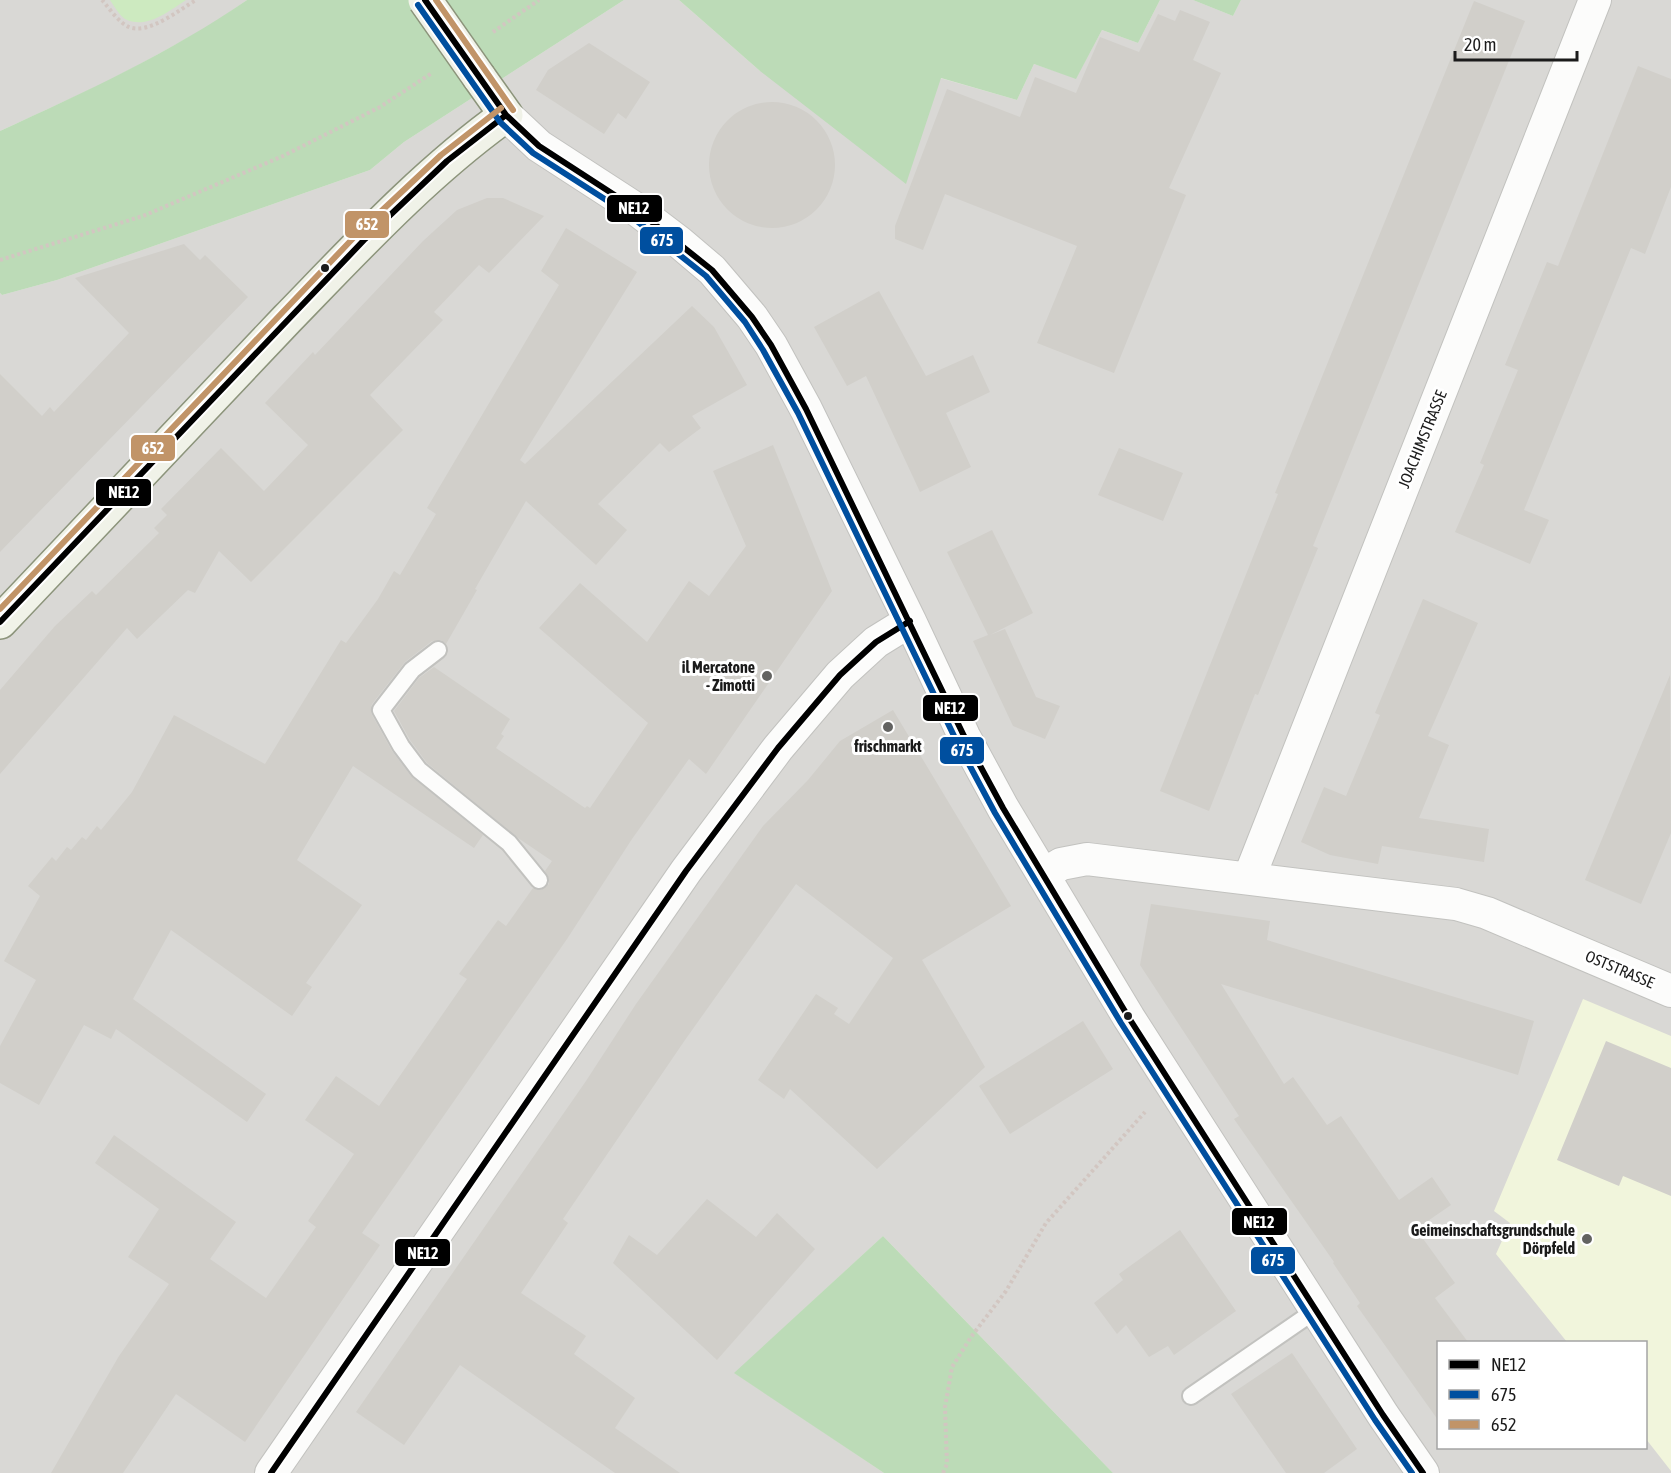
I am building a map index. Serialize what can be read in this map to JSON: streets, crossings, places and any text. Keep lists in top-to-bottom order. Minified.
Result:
{"streets":{"street":["JOACHIMSTRASSE","OSTSTRASSE"]},"crossings":[["JOACHIMSTRASSE","OSTSTRASSE"]],"places":["il Mercatone - Zimotti","frischmarkt","Geimeinschaftsgrundschule Dörpfeld"],"lines":["transit line NE12","transit line 652","transit line 675"],"legend":["NE12","675","652"],"scale_bar":"20 m"}
